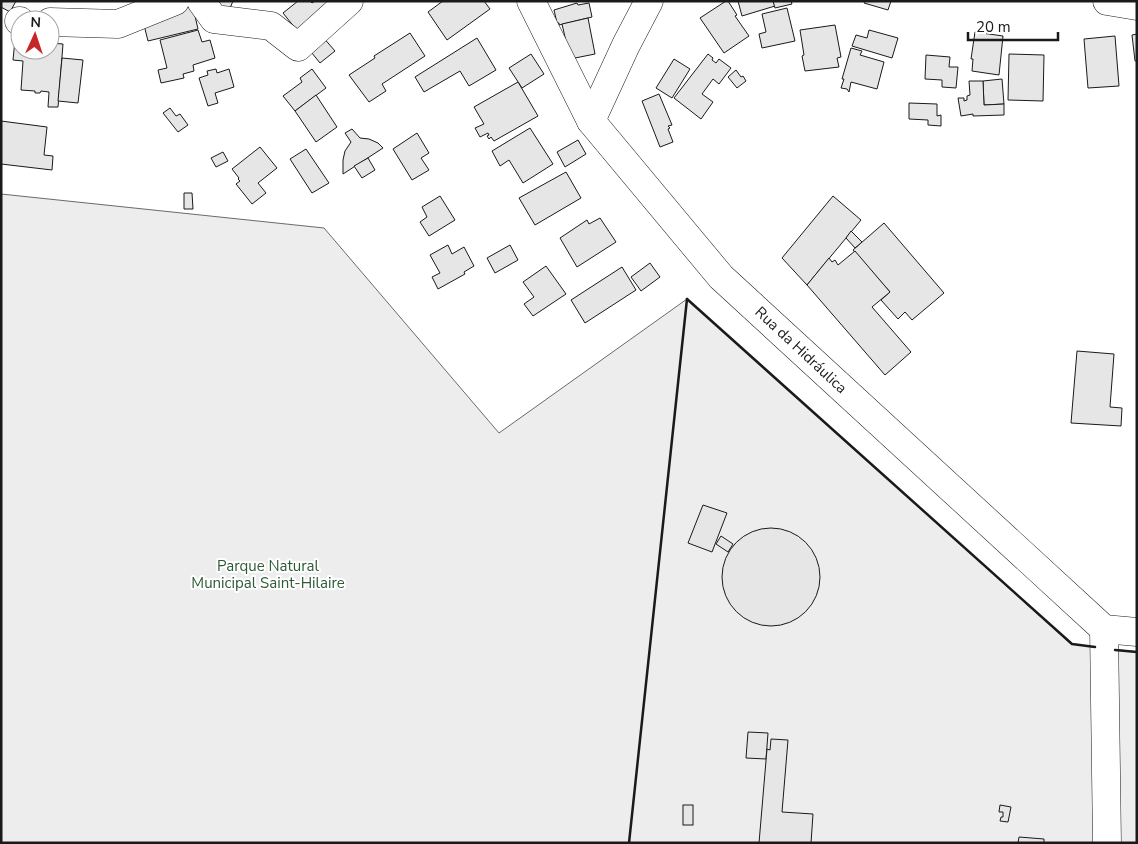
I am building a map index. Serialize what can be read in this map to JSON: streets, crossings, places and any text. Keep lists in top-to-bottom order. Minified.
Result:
{"streets":{"street":["Rua da Hidráulica"]},"parks":["Parque Natural Municipal Saint-Hilaire"],"scale_bar":"20 m","north":"top"}
